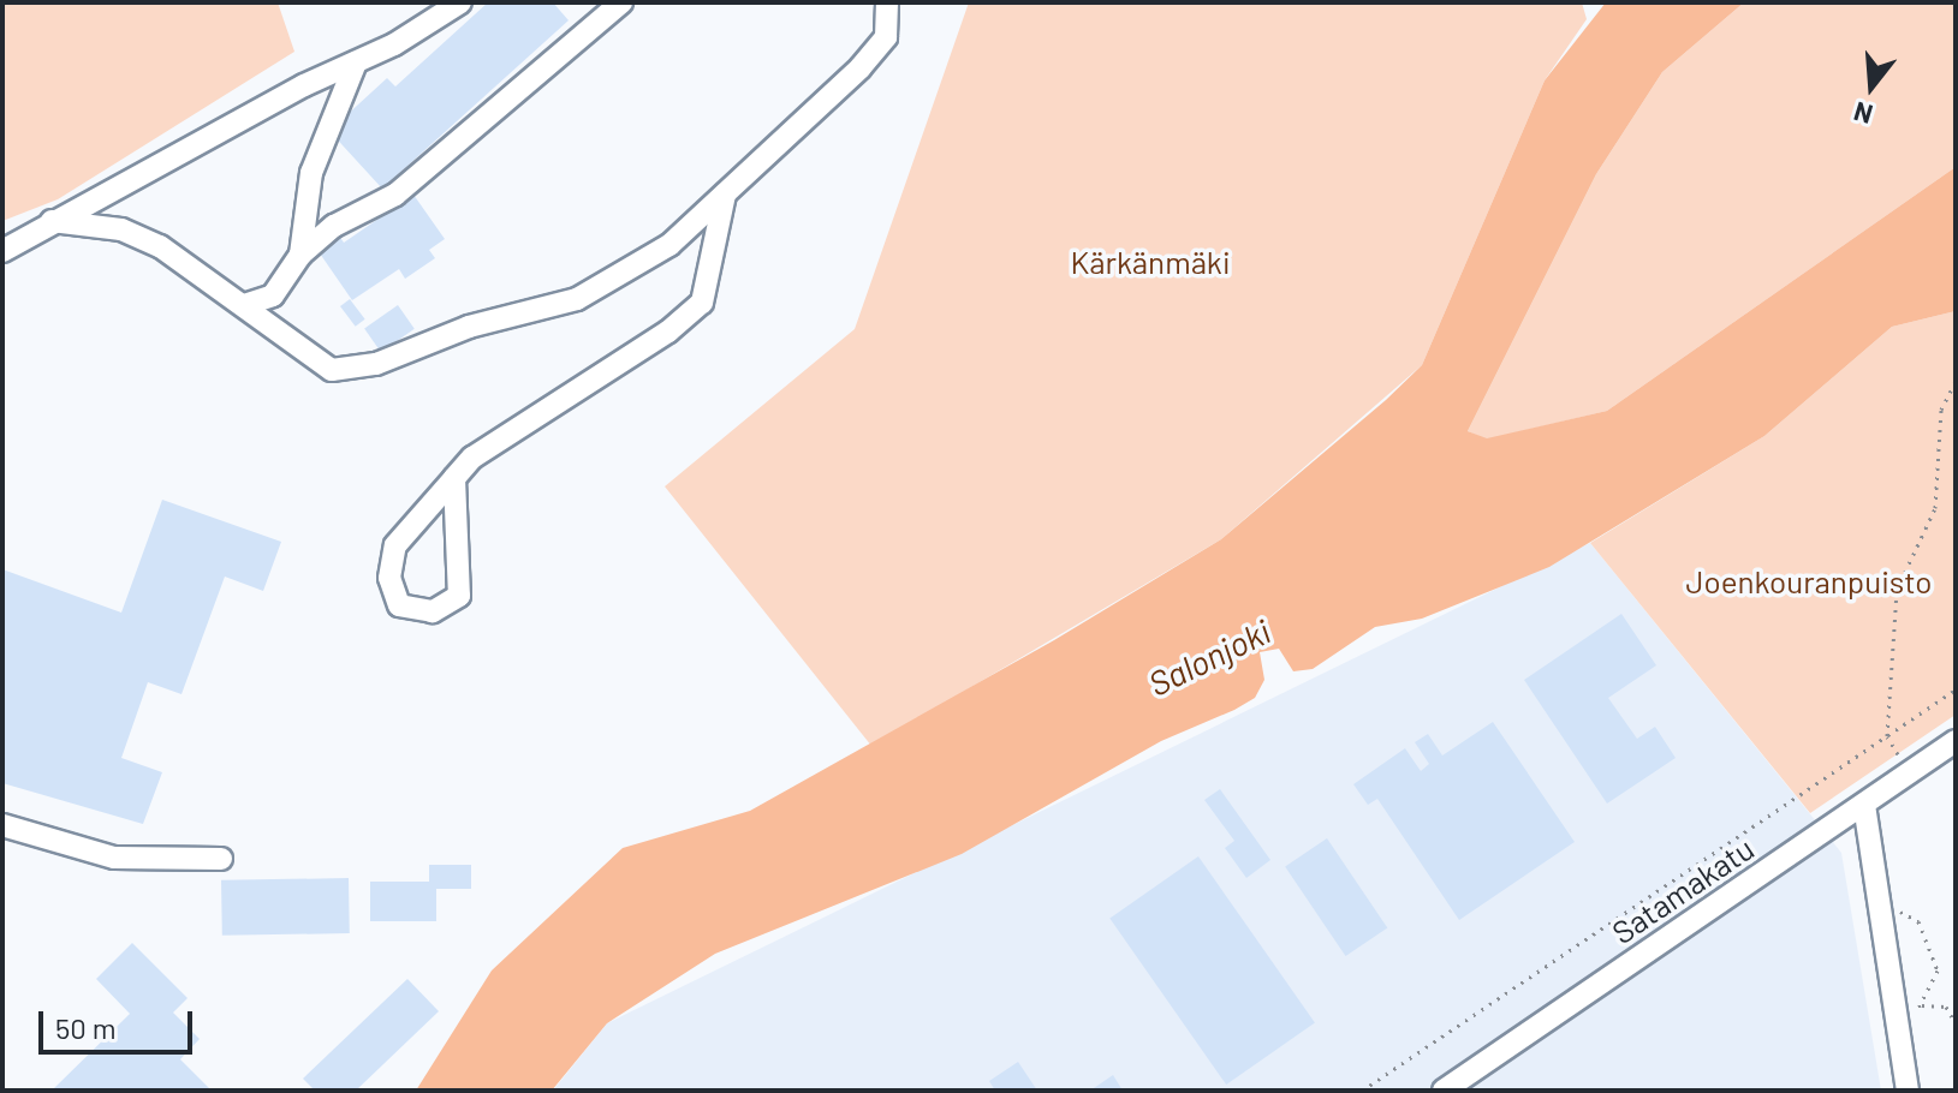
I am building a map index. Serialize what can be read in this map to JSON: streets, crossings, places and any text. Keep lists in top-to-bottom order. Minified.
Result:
{"streets":{"street":["Satamakatu"]},"water":["Salonjoki"],"parks":["Kärkänmäki","Joenkouranpuisto"],"scale_bar":"50 m","north":"bottom"}
